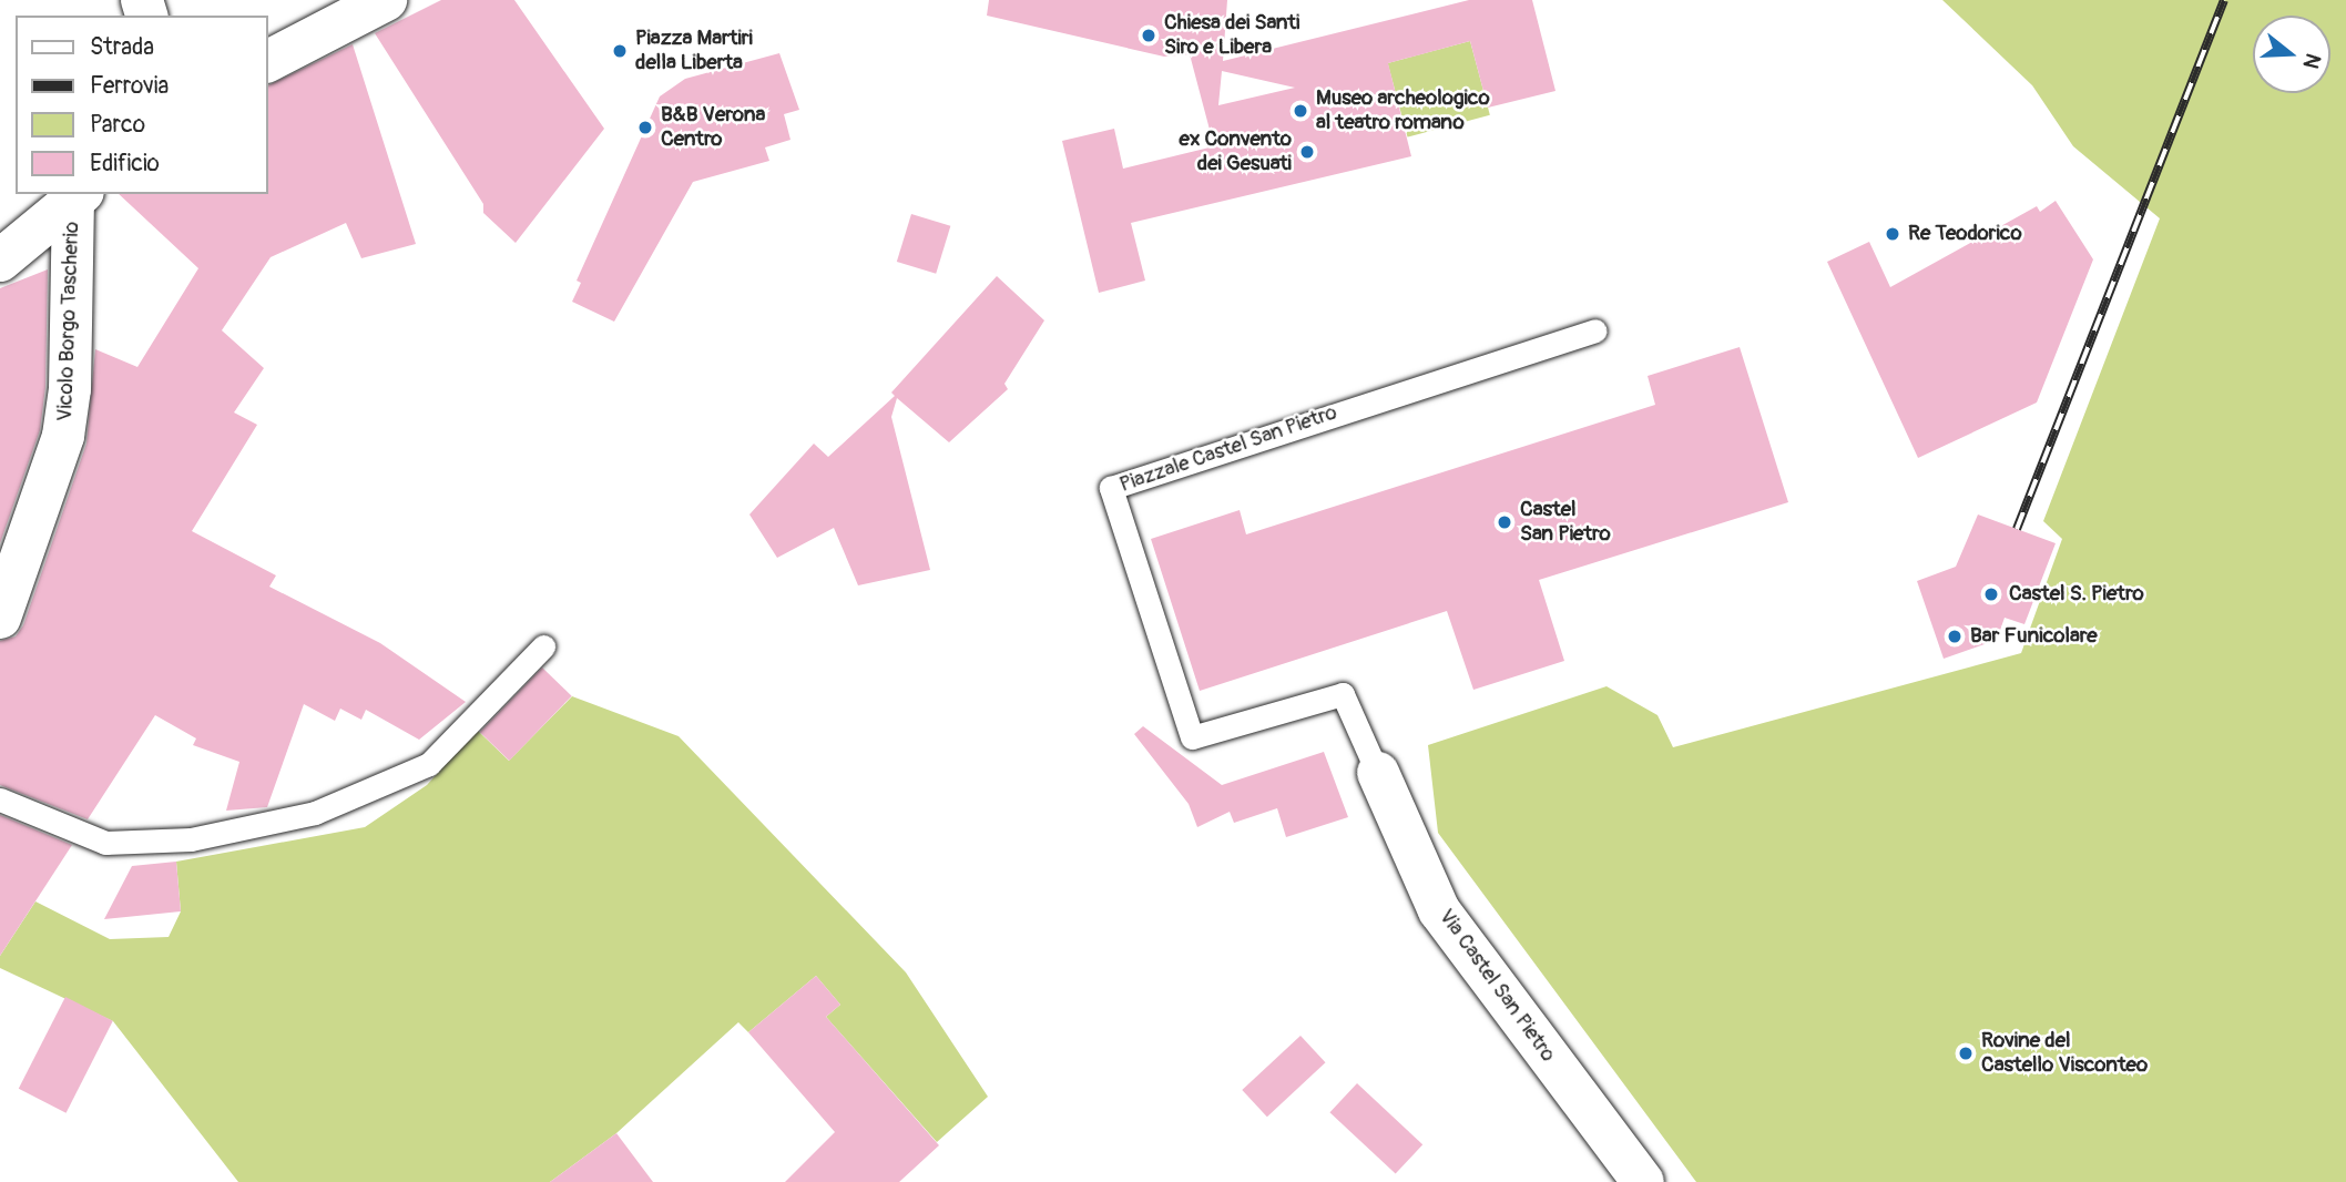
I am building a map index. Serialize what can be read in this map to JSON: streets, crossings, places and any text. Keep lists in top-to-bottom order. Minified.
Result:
{"streets":{"street":["Vicolo Borgo Tascherio","Via Castel San Pietro"],"lane":["Piazzale Castel San Pietro"]},"crossings":[["Piazzale Castel San Pietro","Via Castel San Pietro"]],"places":["Chiesa dei Santi Siro e Libera","Piazza Martiri della Liberta","Museo archeologico al teatro romano","B&B Verona Centro","ex Convento dei Gesuati","Re Teodorico","Castel San Pietro","Castel S. Pietro","Bar Funicolare","Rovine del Castello Visconteo"],"legend":["Strada","Ferrovia","Parco","Edificio"],"north":"right"}
